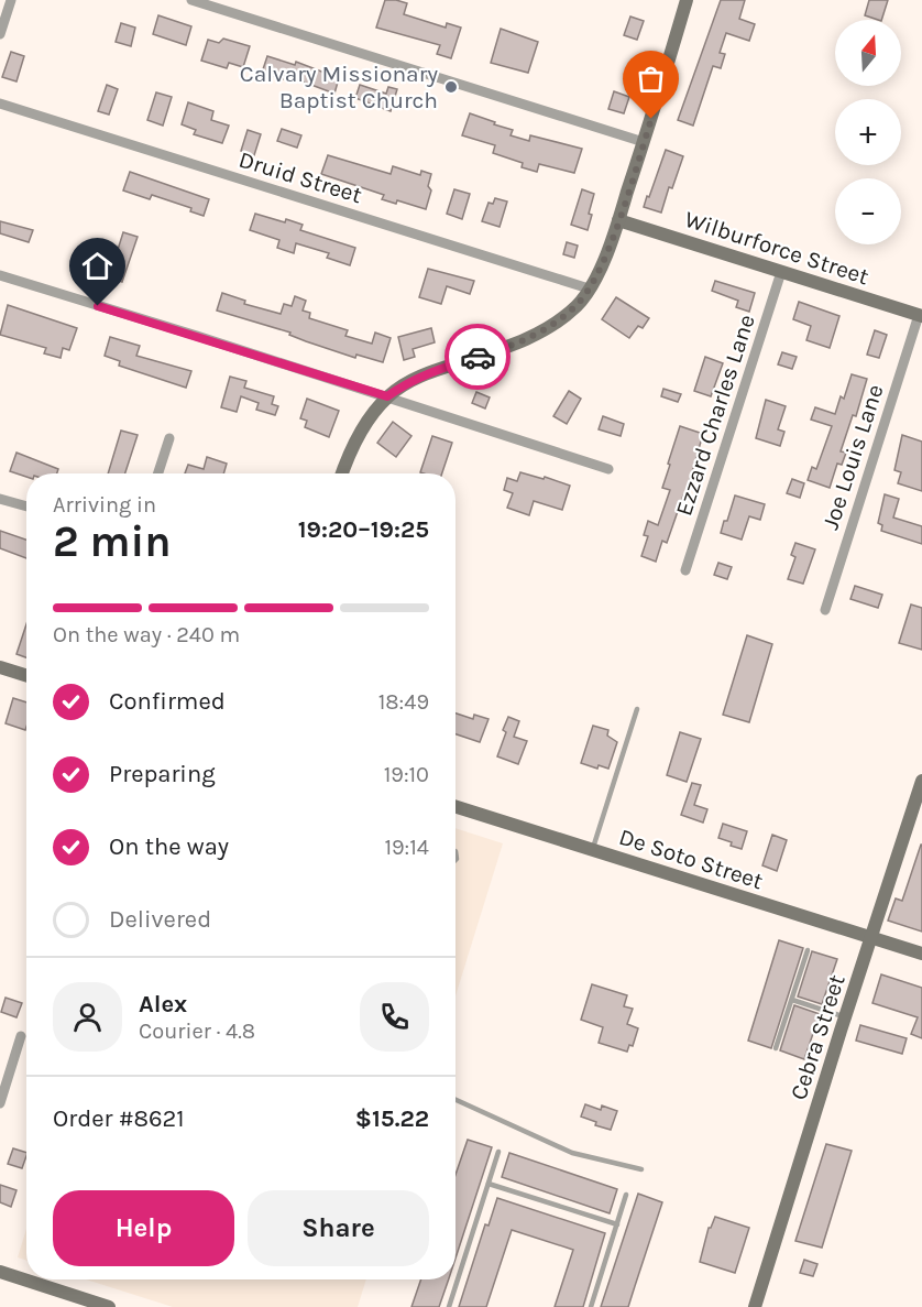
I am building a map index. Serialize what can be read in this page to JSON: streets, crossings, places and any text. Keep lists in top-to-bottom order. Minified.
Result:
{"streets":{"street":["Druid Street","Wilburforce Street","Ezzard Charles Lane","Joe Louis Lane","De Soto Street","Cebra Street"]},"crossings":[["Wilburforce Street","Ezzard Charles Lane"],["Wilburforce Street","Joe Louis Lane"],["De Soto Street","Cebra Street"]],"places":["Calvary Missionary Baptist Church"],"north":"top","page":{"map_buttons":["+","−"],"heading":["2 min","Arriving in","19:20–19:25"],"panel":["Alex","Courier · 4.8","Order #8621","$15.22"],"bar":"On the way · 240 m","list":[["Confirmed","18:49"],["Preparing","19:10"],["On the way","19:14"],"Delivered"],"buttons":["Help","Share"]}}
